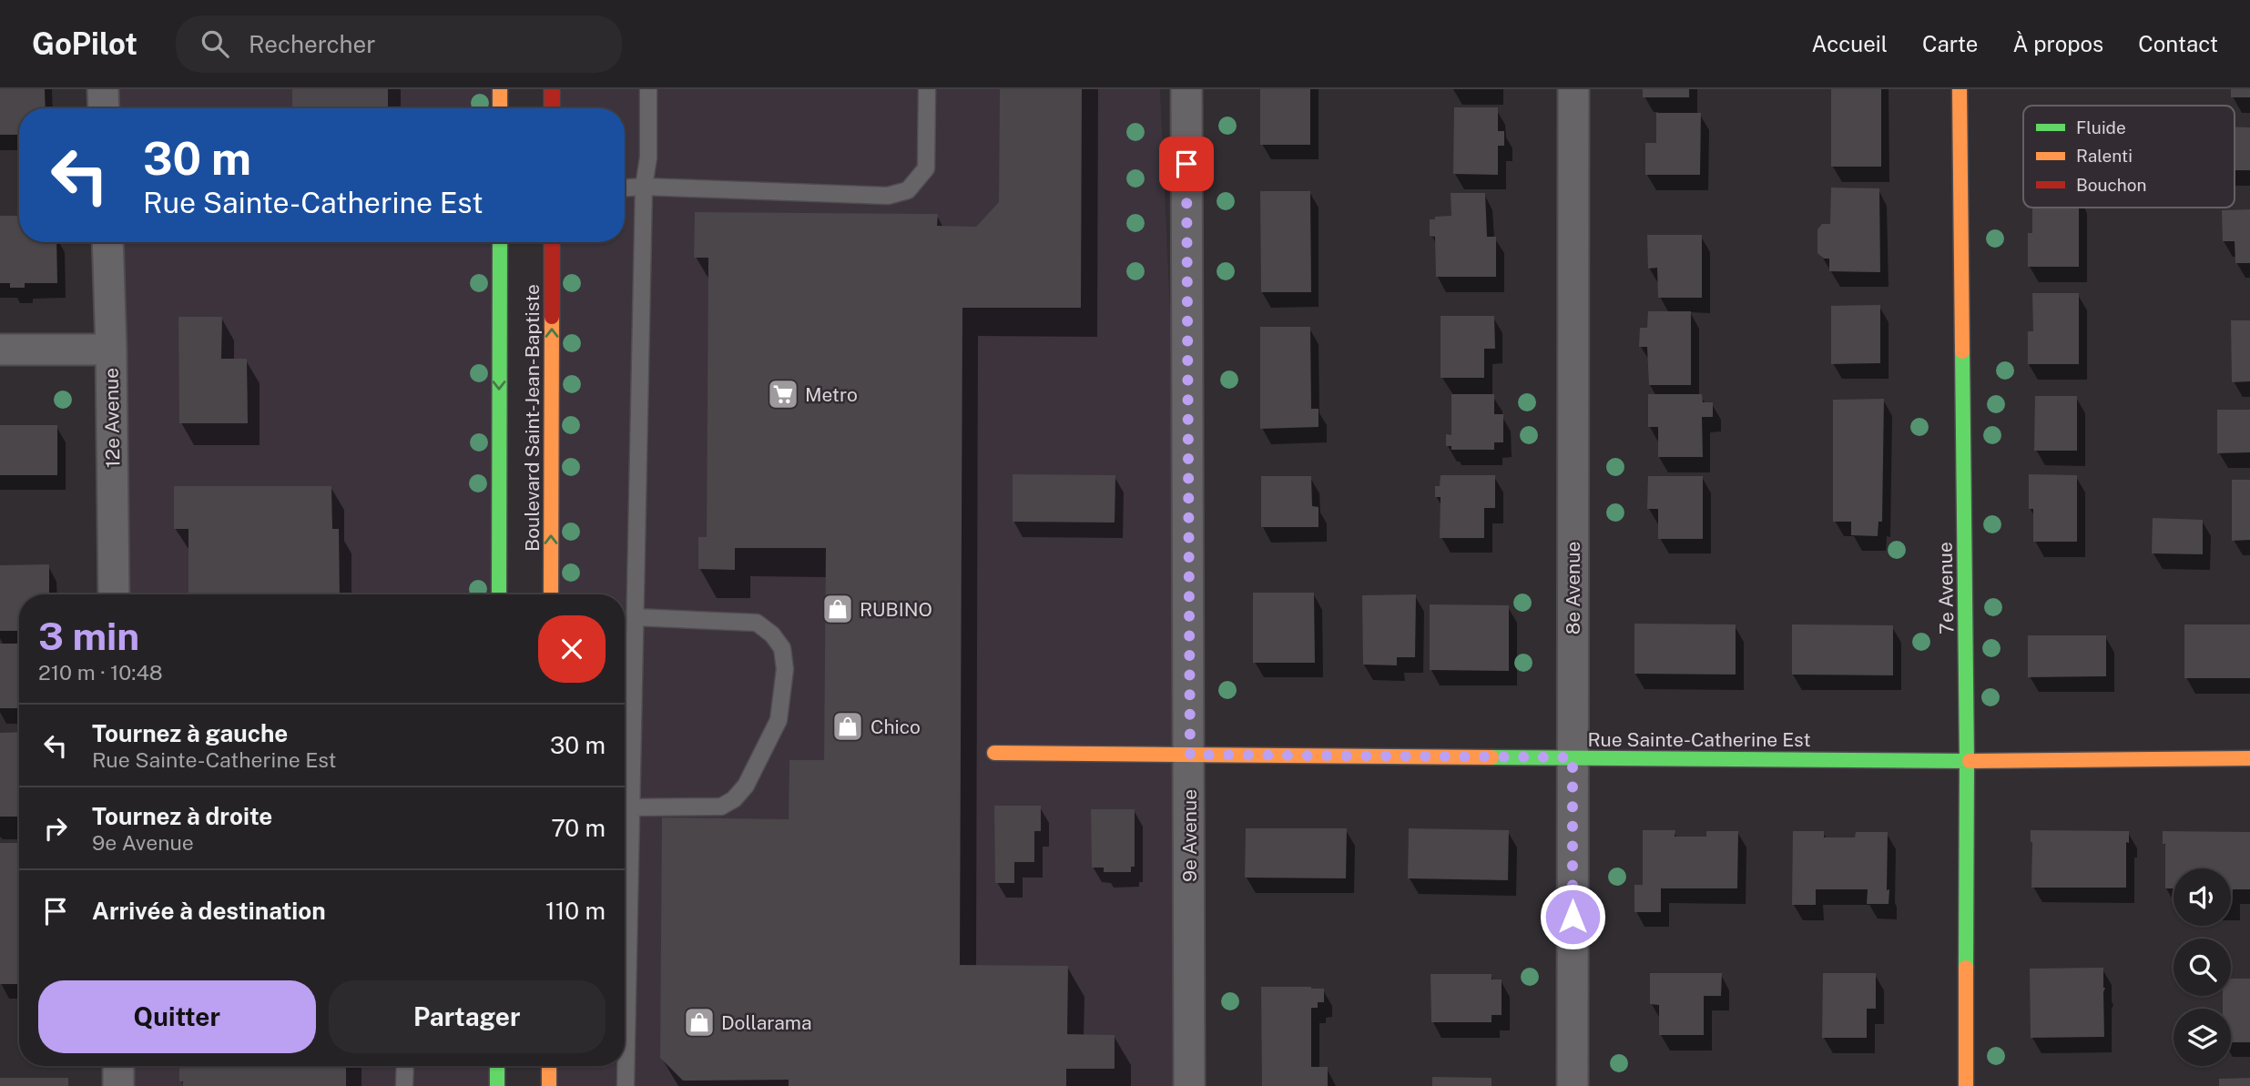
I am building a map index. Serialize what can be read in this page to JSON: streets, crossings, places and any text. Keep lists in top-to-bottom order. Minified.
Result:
{"streets":{"street":["12e Avenue","Boulevard Saint-Jean-Baptiste","8e Avenue","7e Avenue","Rue Sainte-Catherine Est","9e Avenue"]},"crossings":[["8e Avenue","Rue Sainte-Catherine Est"],["7e Avenue","Rue Sainte-Catherine Est"],["Rue Sainte-Catherine Est","9e Avenue"]],"places":{"supermarket":["Metro"],"shop":["RUBINO","Chico","Dollarama"]},"legend":["Fluide","Ralenti","Bouchon"],"page":{"header":"GoPilot","search":"Rechercher","nav":["Accueil","Carte","À propos","Contact"],"turn":["30 m","Rue Sainte-Catherine Est"],"heading":["3 min","210 m · 10:48"],"list":[{"name":"Tournez à gauche","note":"Rue Sainte-Catherine Est","value":"30 m"},{"name":"Tournez à droite","note":"9e Avenue","value":"70 m"},{"name":"Arrivée à destination","value":"110 m"}],"buttons":["Quitter","Partager"]}}
